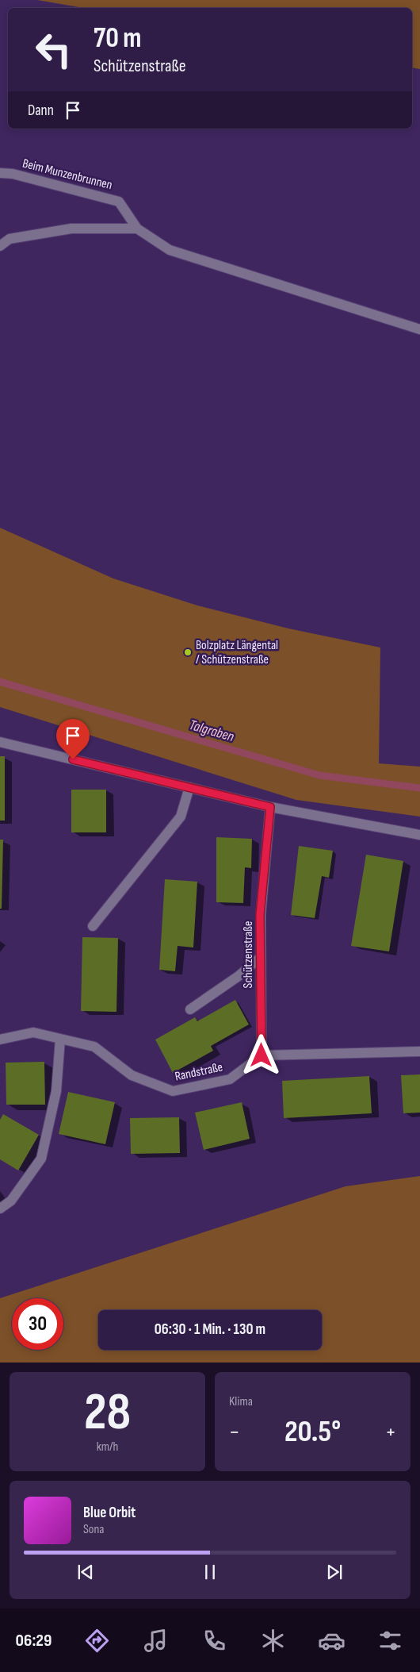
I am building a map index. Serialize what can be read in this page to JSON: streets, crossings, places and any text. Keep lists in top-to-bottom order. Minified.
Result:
{"streets":{"street":["Beim Munzenbrunnen","Schützenstraße","Randstraße"]},"crossings":[["Schützenstraße","Randstraße"]],"water":["Talgraben"],"places":["Bolzplatz Längental / Schützenstraße"],"page":{"turn":["70 m","Schützenstraße"],"then":"Dann","limit":"30","trip":"06:30 · 1 Min. · 130 m","tile":[["28","km/h"],"Klima"],"heat":["−","20.5°","+"],"song":["Blue Orbit","Sona"],"tabs":"06:29"}}
